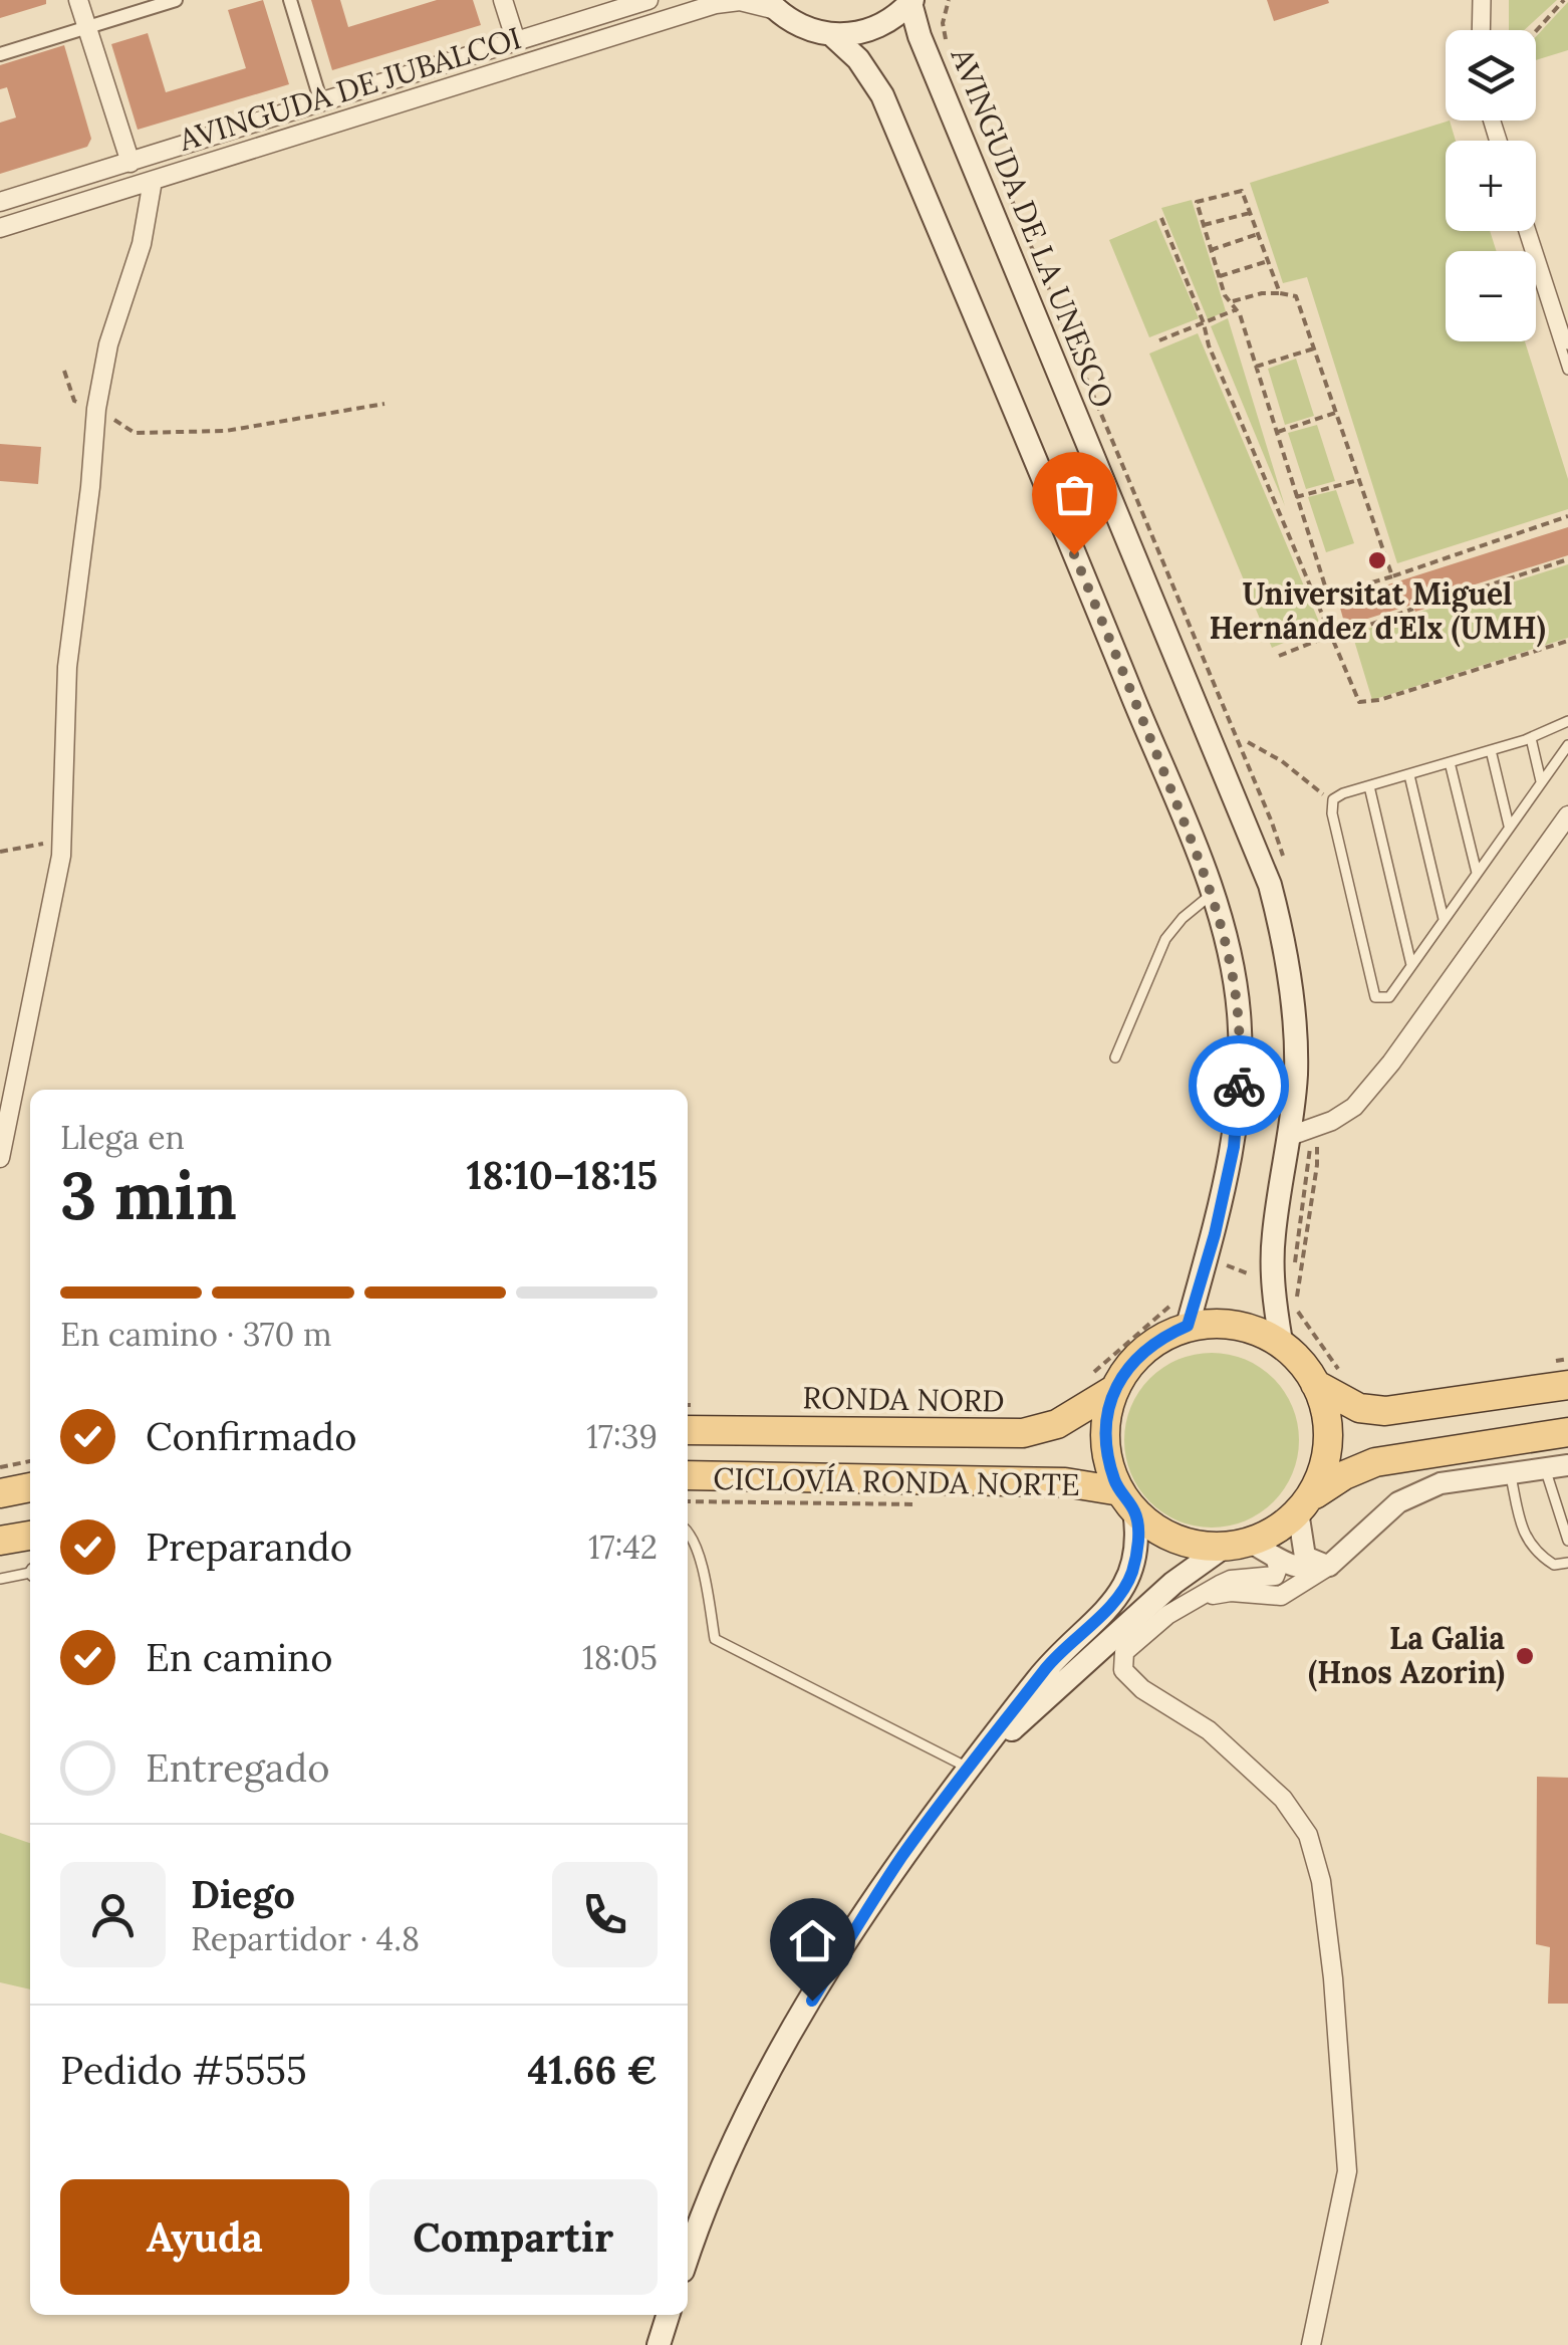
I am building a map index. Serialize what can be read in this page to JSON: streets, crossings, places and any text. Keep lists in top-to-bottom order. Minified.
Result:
{"streets":{"main road":["AVINGUDA DE LA UNESCO","RONDA NORD"],"street":["AVINGUDA DE JUBALCOI"],"path":["CICLOVÍA RONDA NORTE"]},"crossings":[["AVINGUDA DE LA UNESCO","RONDA NORD"]],"places":["Universitat Miguel Hernández d'Elx (UMH)","La Galia (Hnos Azorin)"],"page":{"map_buttons":["+","−"],"heading":["3 min","Llega en","18:10–18:15"],"panel":["Diego","Repartidor · 4.8","Pedido #5555","41.66 €"],"bar":"En camino · 370 m","list":[["Confirmado","17:39"],["Preparando","17:42"],["En camino","18:05"],"Entregado"],"buttons":["Ayuda","Compartir"]}}
